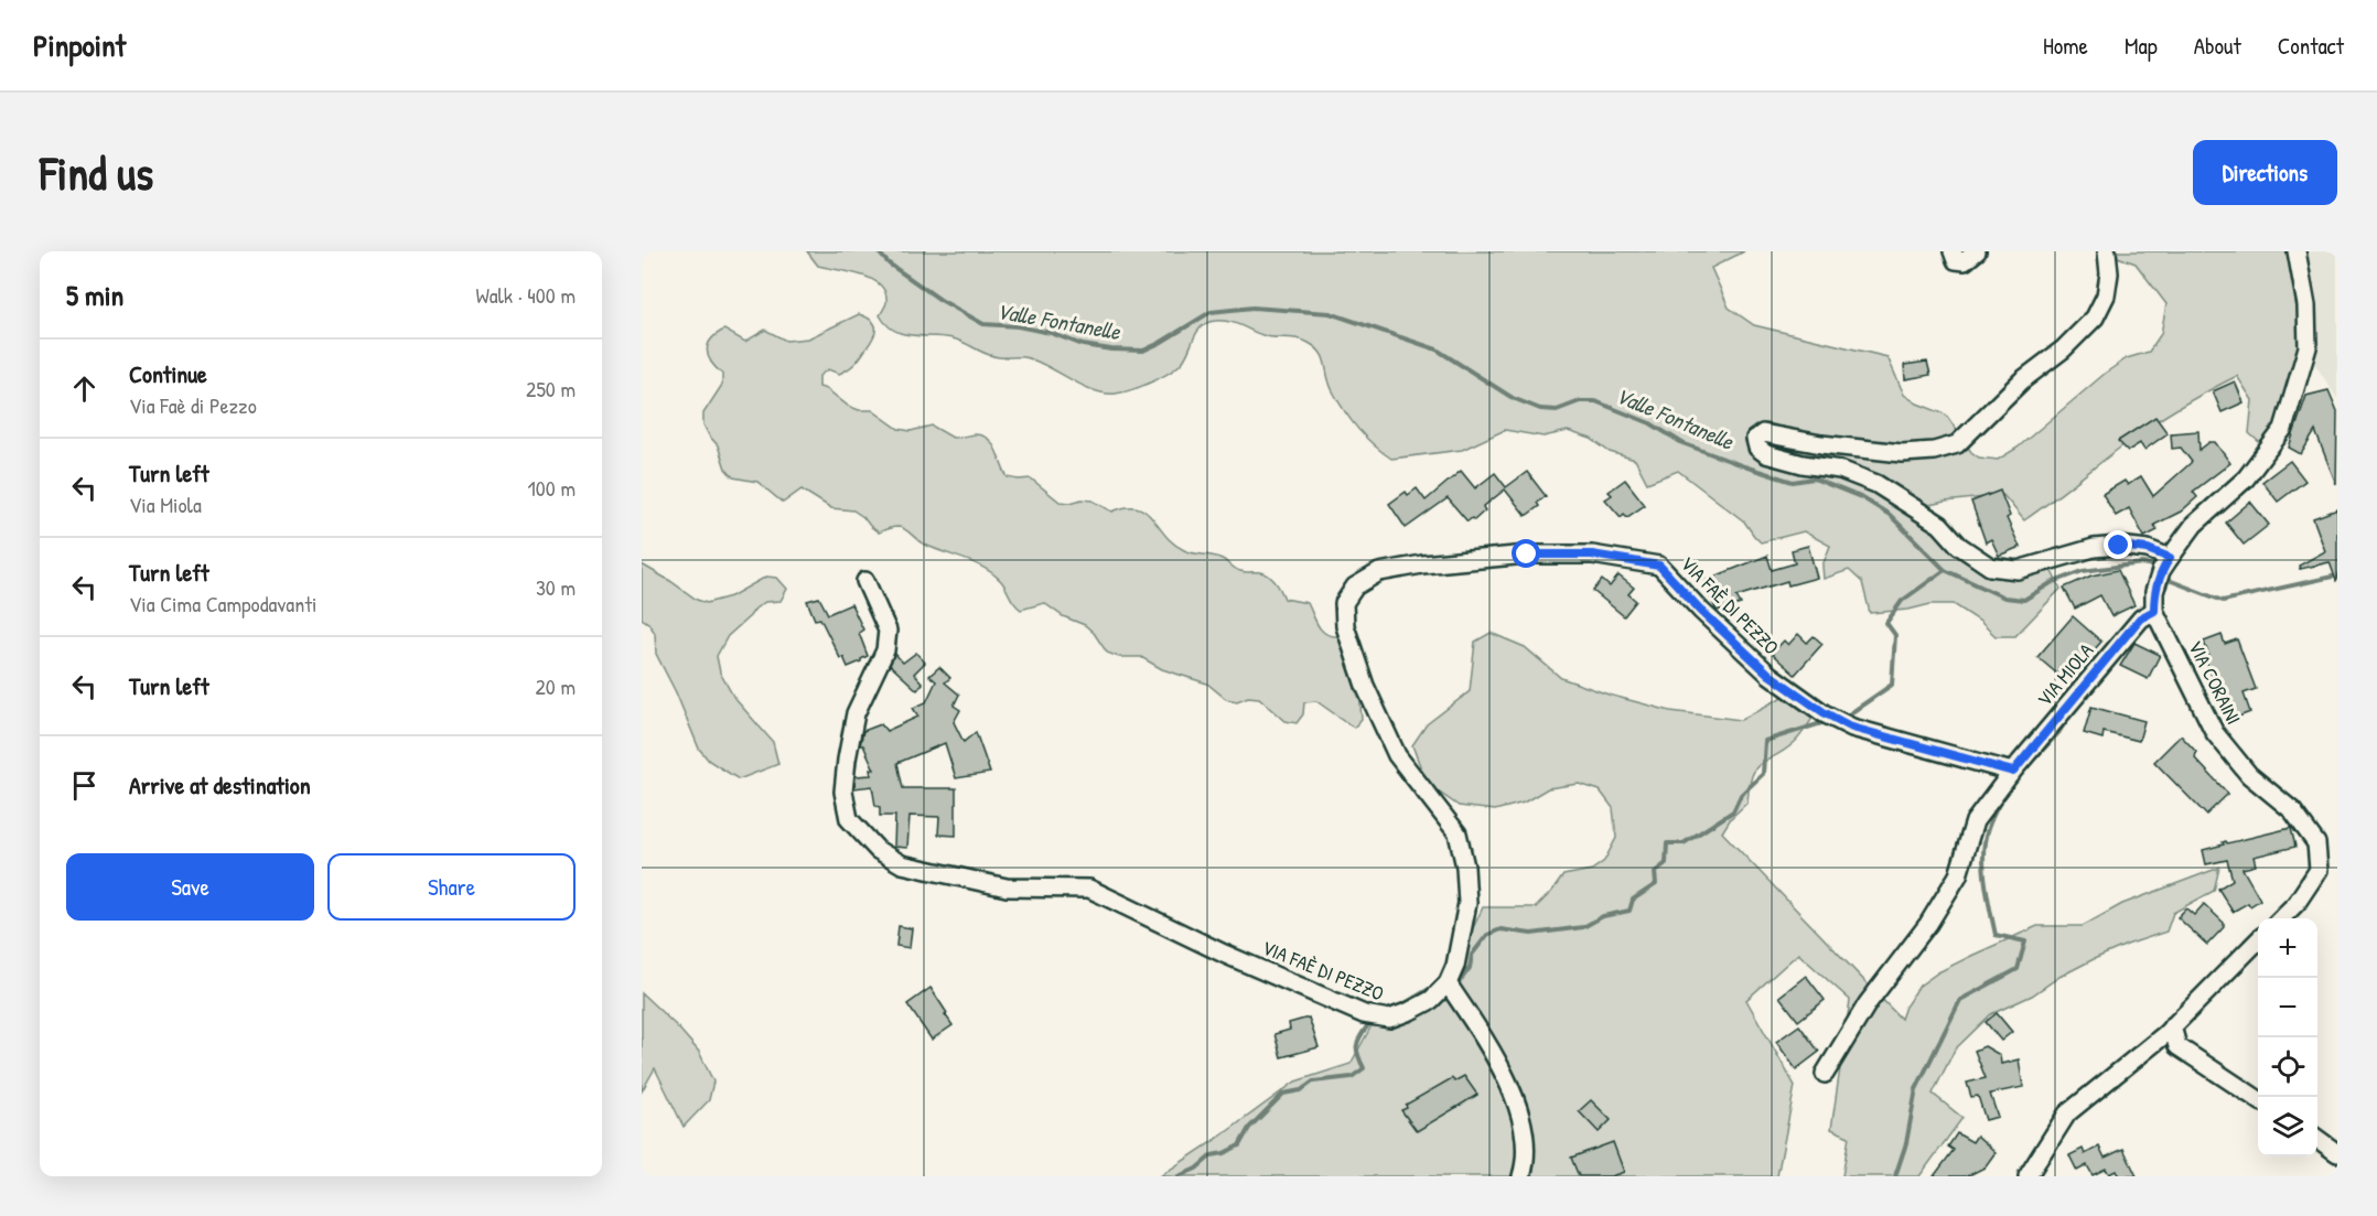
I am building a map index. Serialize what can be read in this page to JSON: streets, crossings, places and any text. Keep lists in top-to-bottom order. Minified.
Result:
{"streets":{"street":["VIA FAÈ DI PEZZO","VIA MIOLA","VIA CORAINI"]},"crossings":[["VIA FAÈ DI PEZZO","VIA MIOLA"],["VIA MIOLA","VIA CORAINI"]],"water":["Valle Fontanelle"],"page":{"header":"Pinpoint","nav":["Home","Map","About","Contact"],"buttons":["Directions",["Save","Share"]],"title":"Find us","heading":["5 min","Walk · 400 m"],"list":[["Continue","Via Faè di Pezzo","250 m"],["Turn left","Via Miola","100 m"],["Turn left","Via Cima Campodavanti","30 m"],["Turn left","20 m"],"Arrive at destination"],"map_buttons":["+","−"]}}
